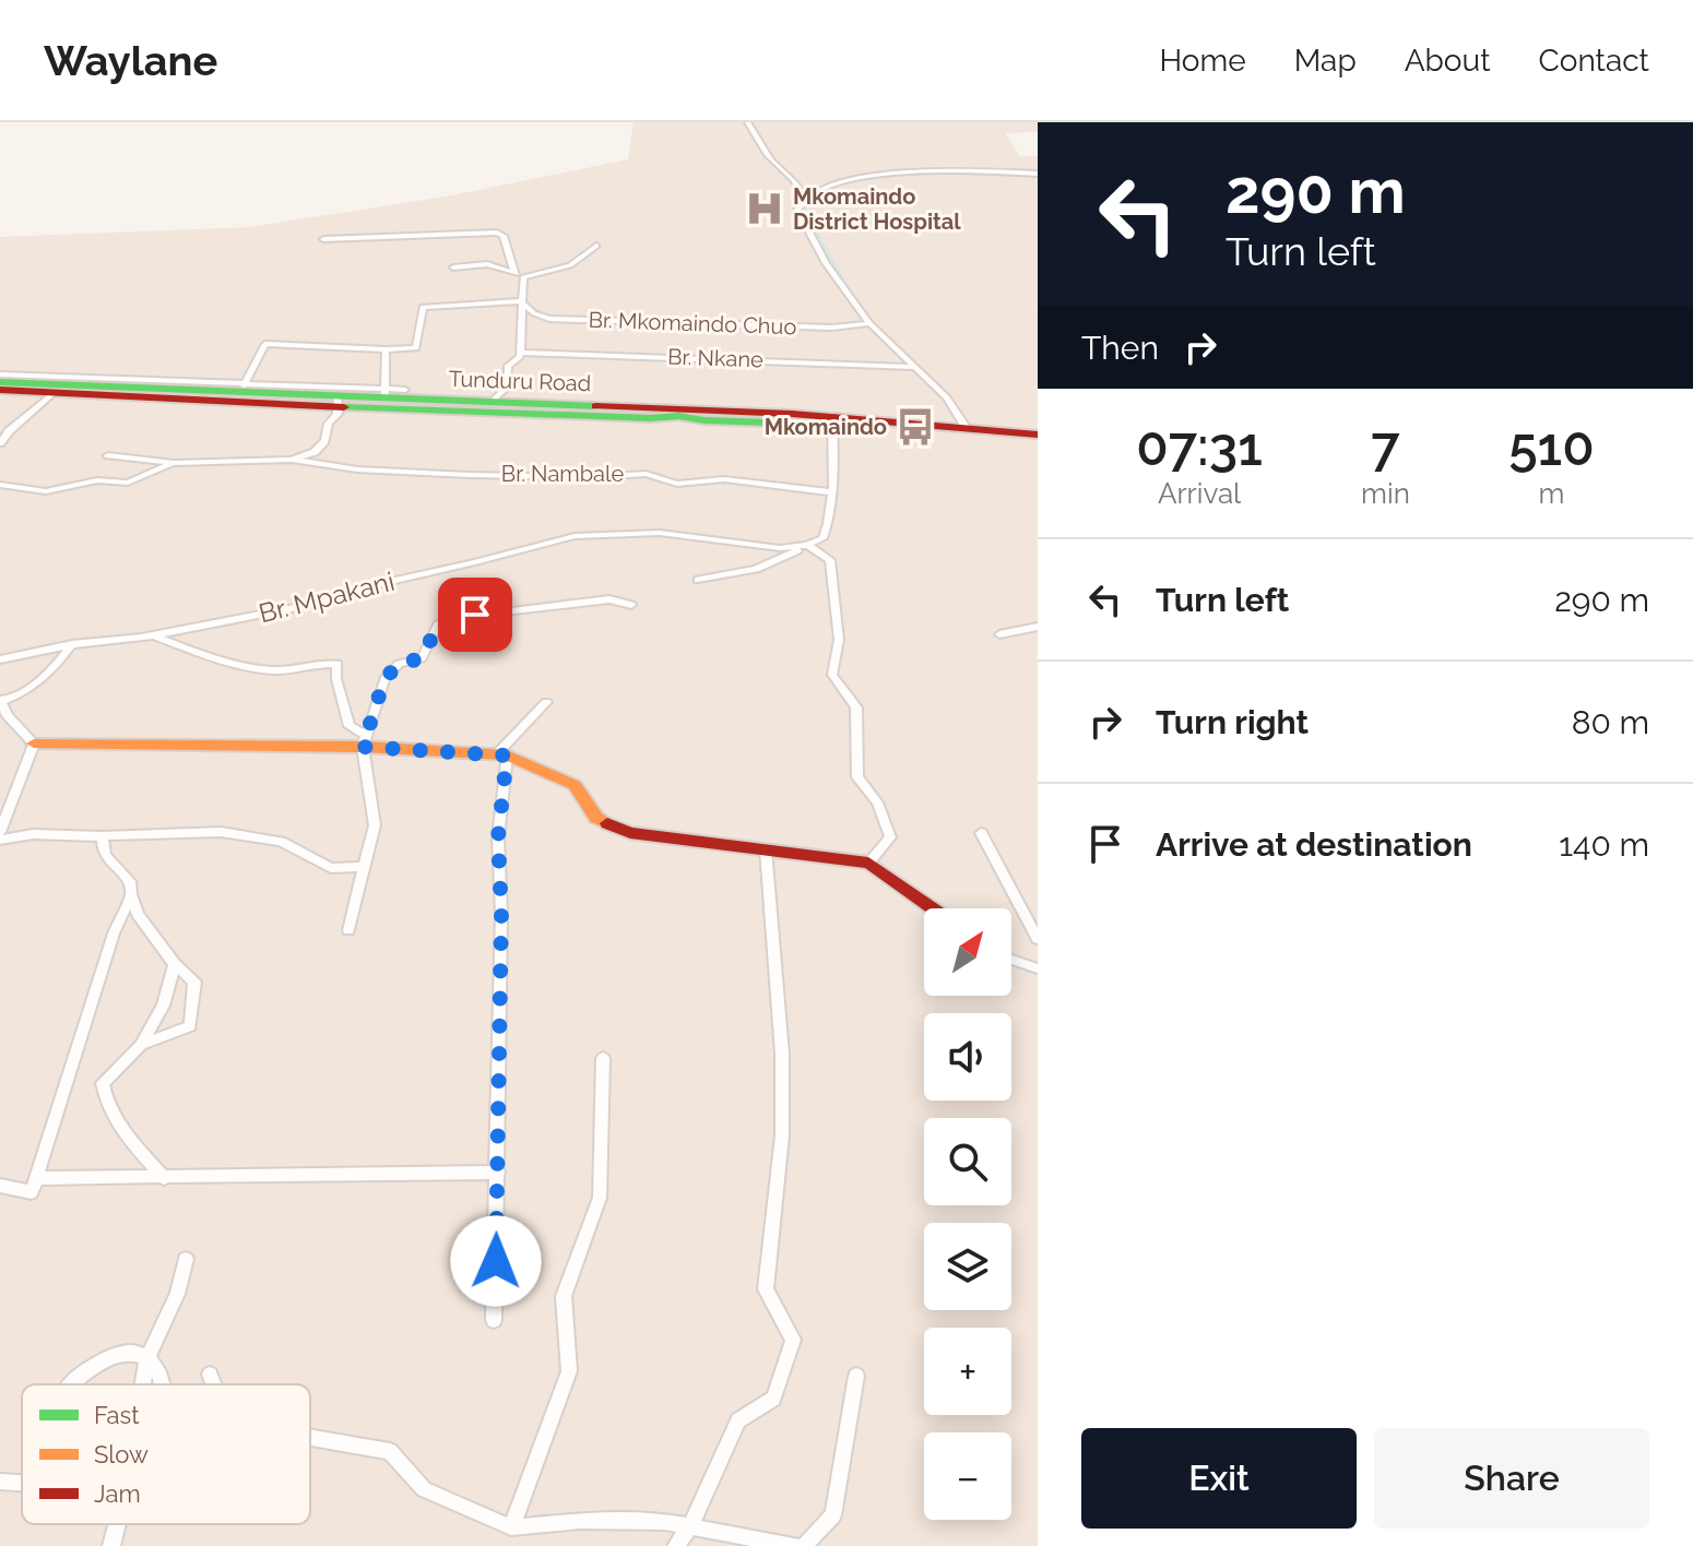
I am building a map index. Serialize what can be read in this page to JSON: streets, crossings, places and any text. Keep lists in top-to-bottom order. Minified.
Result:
{"streets":{"main road":["Tunduru Road"],"street":["Br. Mkomaindo Chuo","Br. Nkane","Br. Nambale","Br. Mpakani"]},"places":{"hospital":["Mkomaindo District Hospital"],"bus stop":["Mkomaindo"]},"legend":["Fast","Slow","Jam"],"north":"top right","page":{"header":"Waylane","nav":["Home","Map","About","Contact"],"turn":["290 m","Turn left"],"then":"Then","eta":["07:31","Arrival","7","min","510","m"],"list":[{"name":"Turn left","value":"290 m"},{"name":"Turn right","value":"80 m"},{"name":"Arrive at destination","value":"140 m"}],"map_buttons":["+","−"],"buttons":["Exit","Share"]}}
